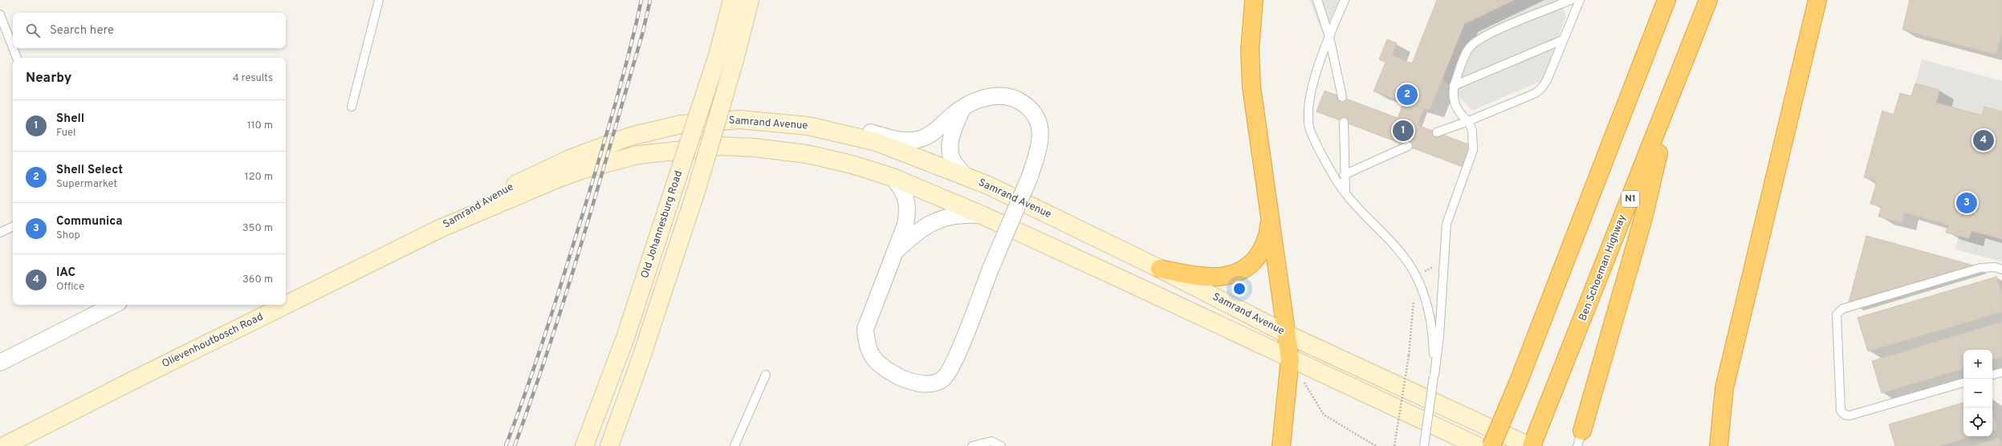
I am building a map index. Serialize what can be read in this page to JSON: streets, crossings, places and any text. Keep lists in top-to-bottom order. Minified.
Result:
{"streets":{"highway":["N1","Ben Schoeman Highway"],"main road":["Samrand Avenue","Old Johannesburg Road","Olievenhoutbosch Road"]},"crossings":[["Samrand Avenue","Olievenhoutbosch Road"]],"page":{"search":"Search here","heading":["Nearby","4 results"],"pins":["2","1","4","3"],"list":[{"mark":"1","name":"Shell","note":"Fuel","value":"110 m"},{"mark":"2","name":"Shell Select","note":"Supermarket","value":"120 m"},{"mark":"3","name":"Communica","note":"Shop","value":"350 m"},{"mark":"4","name":"IAC","note":"Office","value":"360 m"}],"map_buttons":["+","−"]}}
